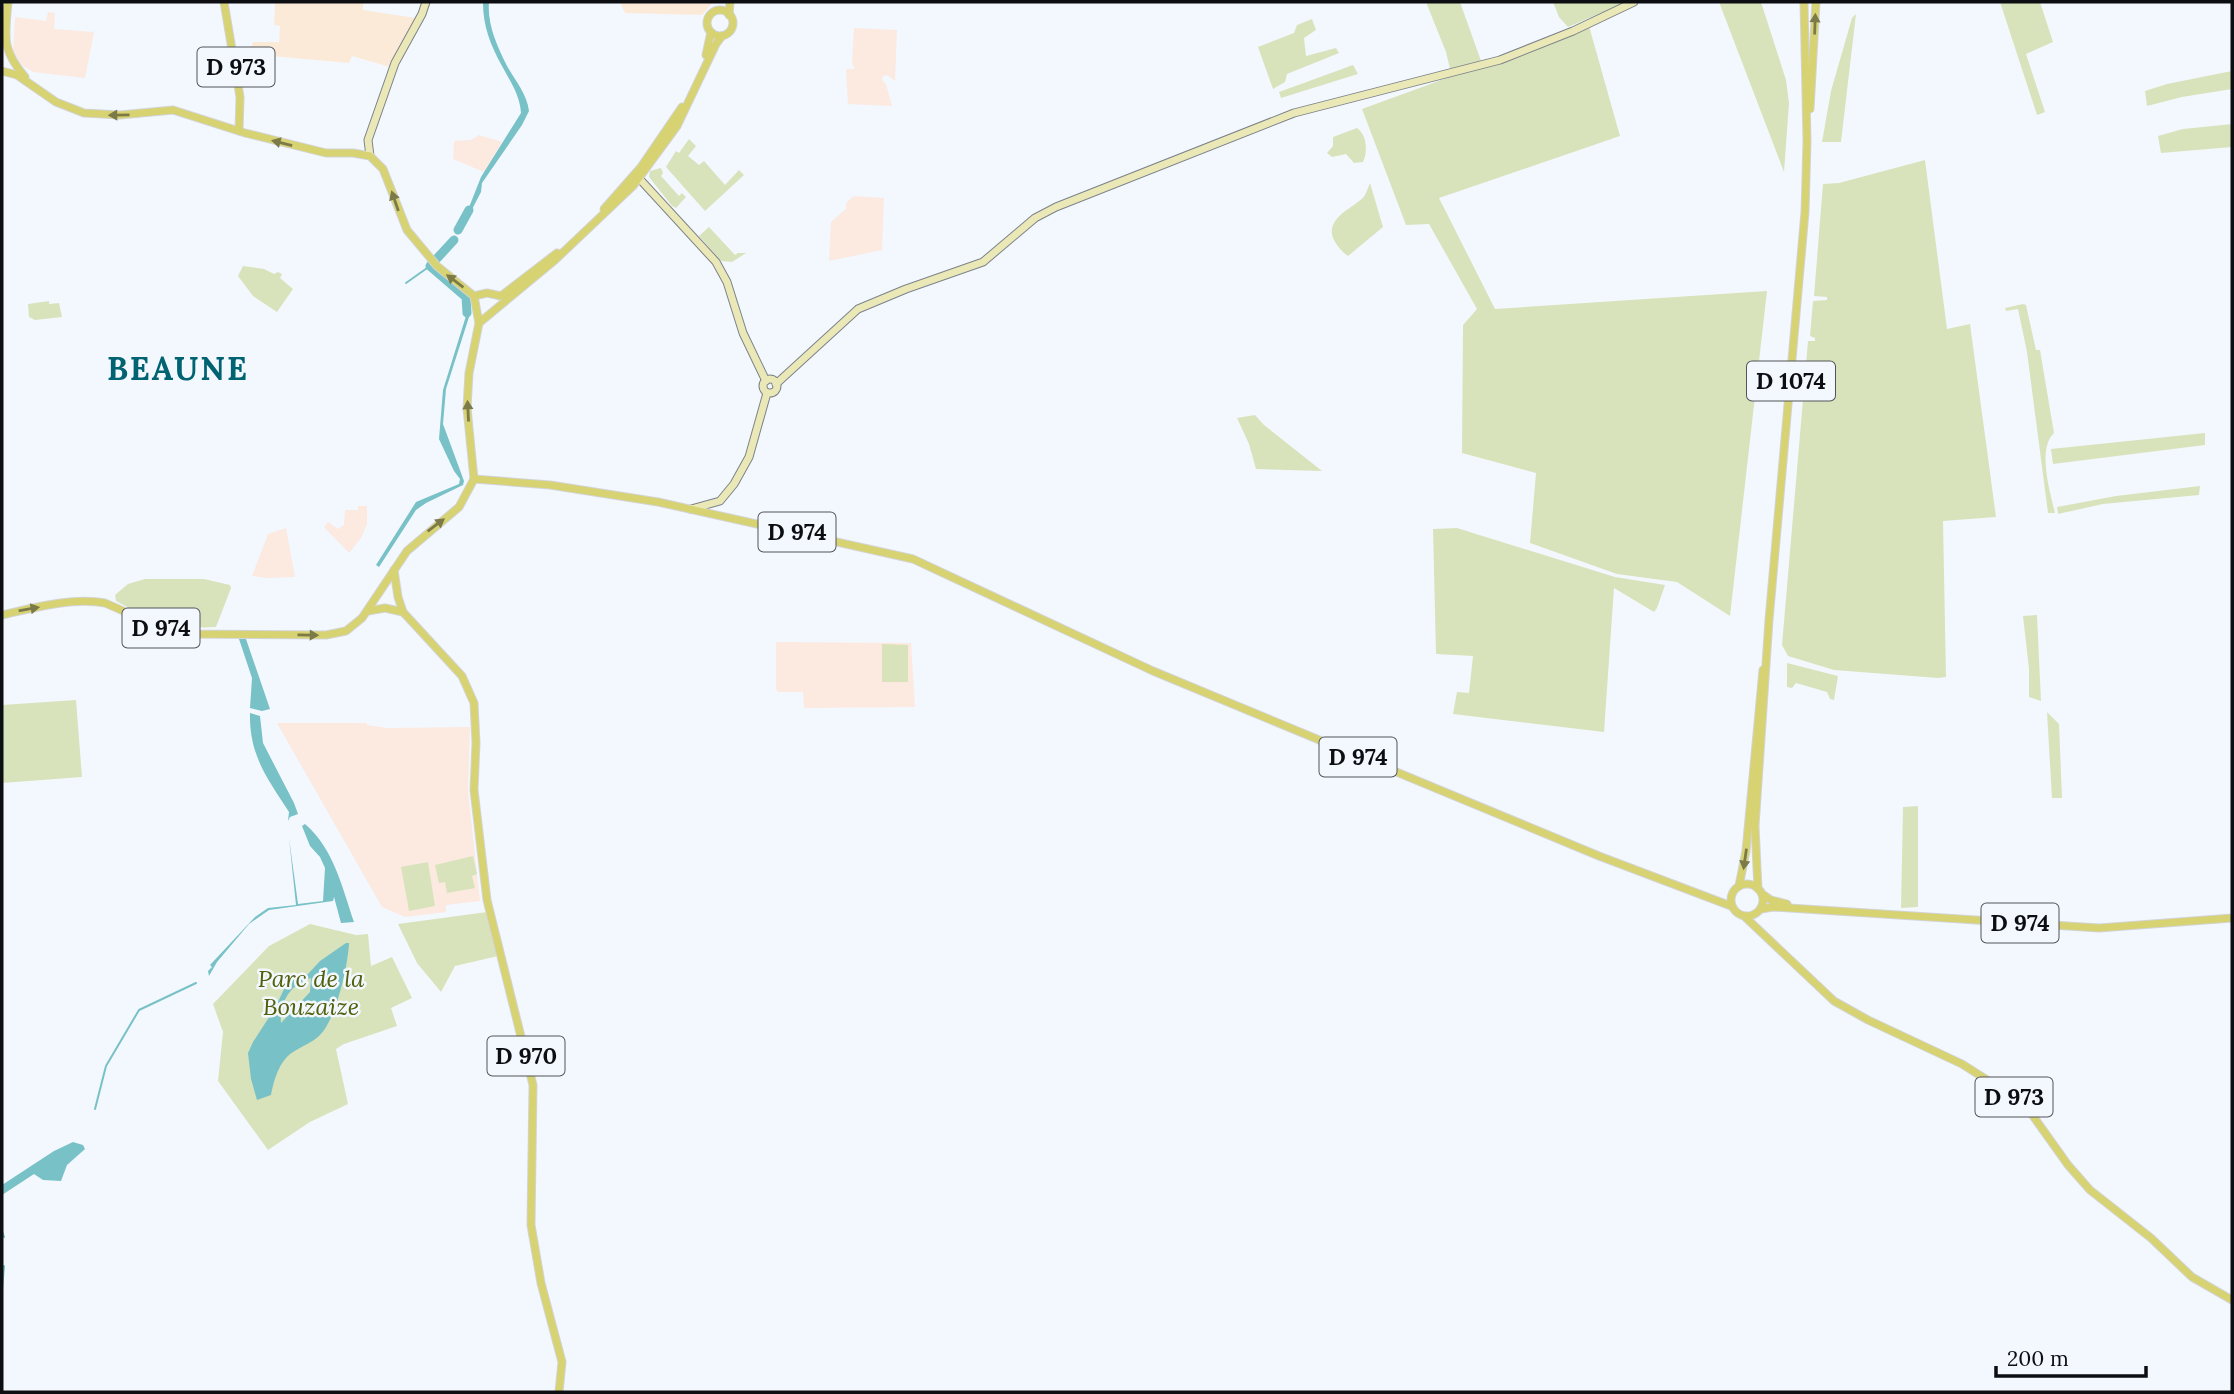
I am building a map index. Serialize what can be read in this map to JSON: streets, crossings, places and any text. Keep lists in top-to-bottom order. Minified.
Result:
{"streets":{"main road":["D 973","D 1074","D 974","D 970"]},"crossings":[["D 973","D 1074"],["D 973","D 974"],["D 1074","D 974"]],"districts":["BEAUNE"],"parks":["Parc de la Bouzaize"],"scale_bar":"200 m"}
